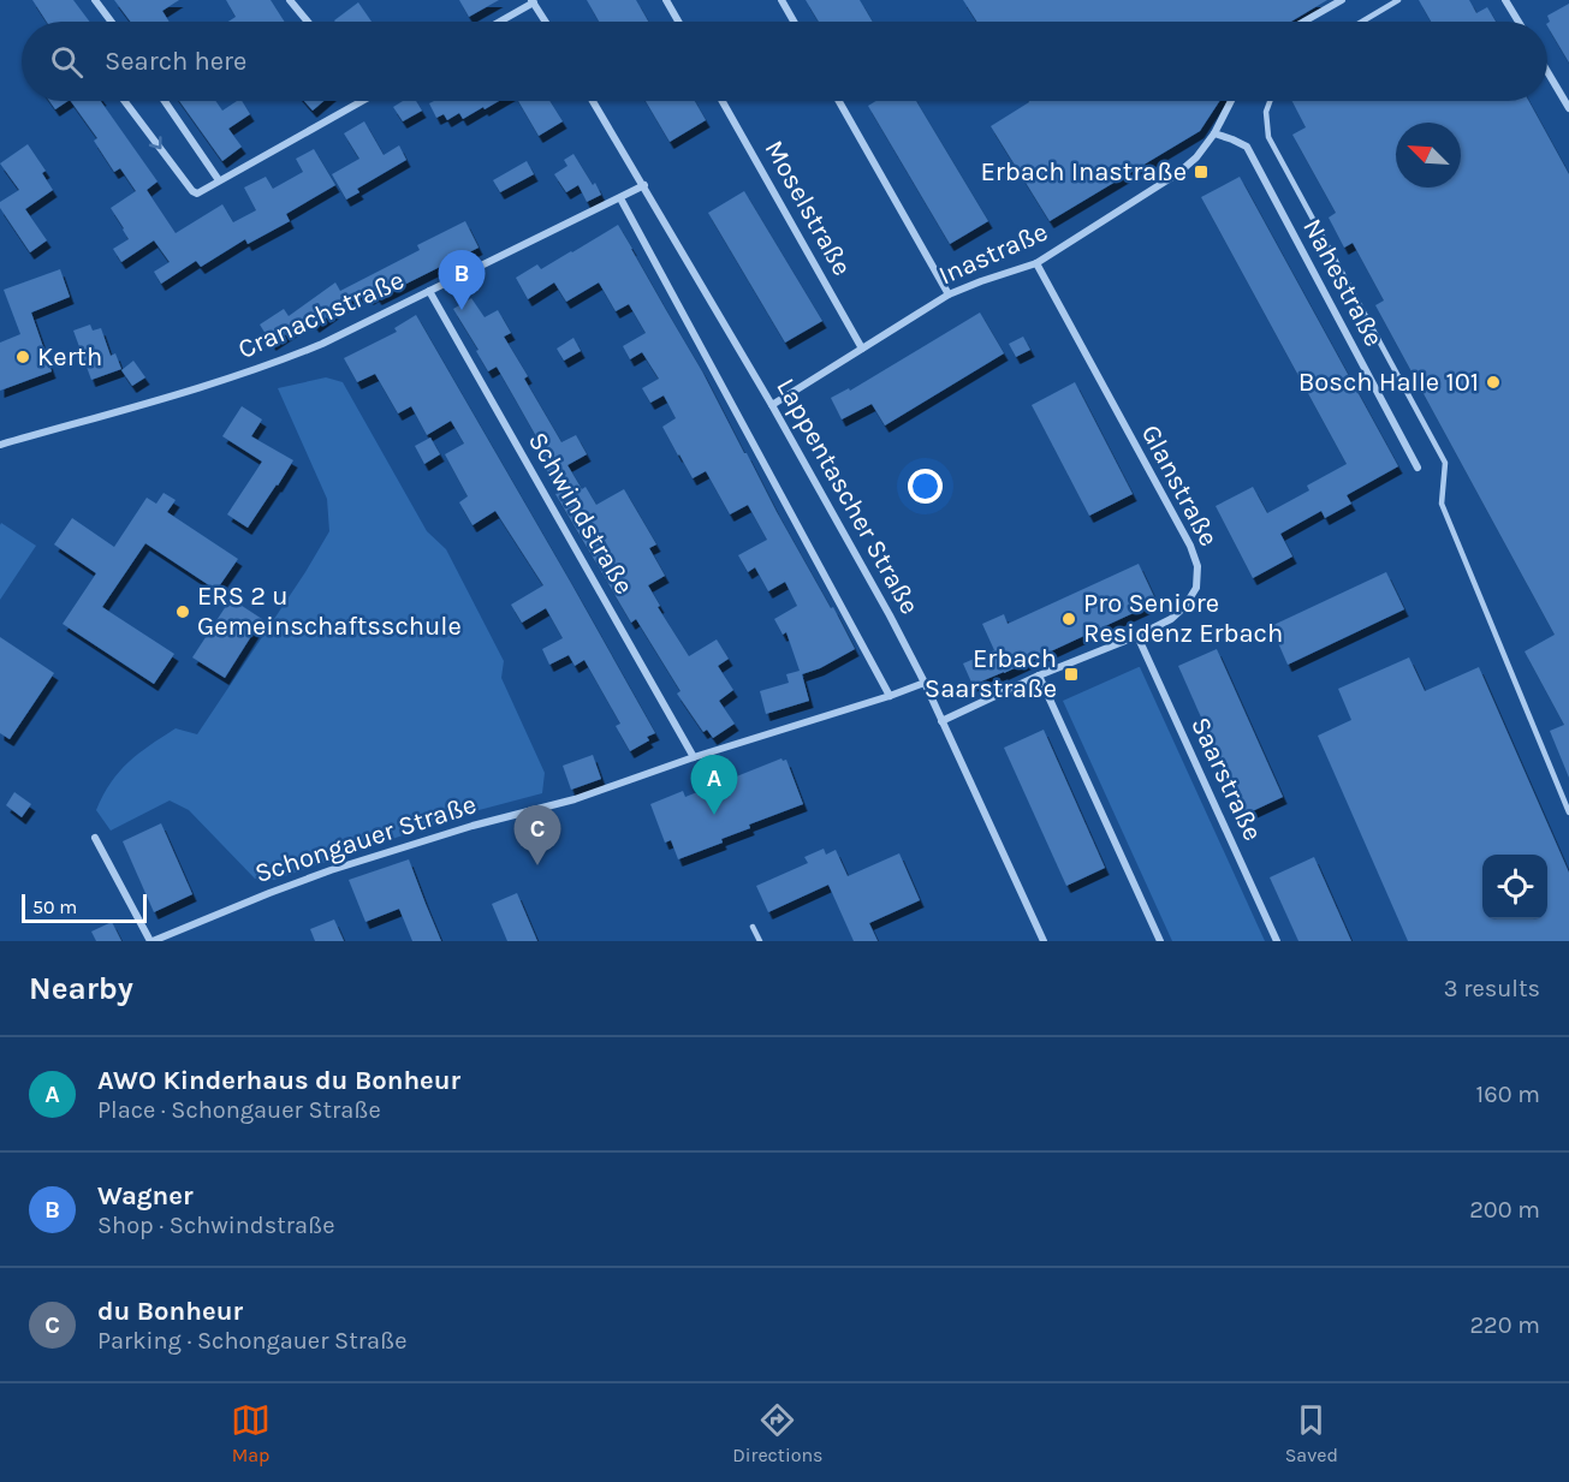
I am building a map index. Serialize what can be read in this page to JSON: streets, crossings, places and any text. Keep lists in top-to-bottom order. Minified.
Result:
{"streets":{"street":["Moselstraße","Inastraße","Nahestraße","Cranachstraße","Glanstraße","Lappentascher Straße","Schwindstraße","Saarstraße","Schongauer Straße"]},"crossings":[["Moselstraße","Inastraße"],["Inastraße","Nahestraße"],["Inastraße","Glanstraße"],["Inastraße","Lappentascher Straße"],["Cranachstraße","Lappentascher Straße"],["Cranachstraße","Schwindstraße"],["Glanstraße","Lappentascher Straße"],["Glanstraße","Saarstraße"],["Lappentascher Straße","Schongauer Straße"],["Schwindstraße","Schongauer Straße"]],"places":{"transit":["Erbach Inastraße","Erbach Saarstraße"],"other":["Kerth","Bosch Halle 101","ERS 2 u Gemeinschaftsschule","Pro Seniore Residenz Erbach"]},"scale_bar":"50 m","north":"top left","page":{"search":"Search here","pins":["B","A","C"],"scale":"50 m","heading":["Nearby","3 results"],"list":[{"mark":"A","name":"AWO Kinderhaus du Bonheur","note":"Place · Schongauer Straße","value":"160 m"},{"mark":"B","name":"Wagner","note":"Shop · Schwindstraße","value":"200 m"},{"mark":"C","name":"du Bonheur","note":"Parking · Schongauer Straße","value":"220 m"}],"nav":["Map","Directions","Saved"]}}
